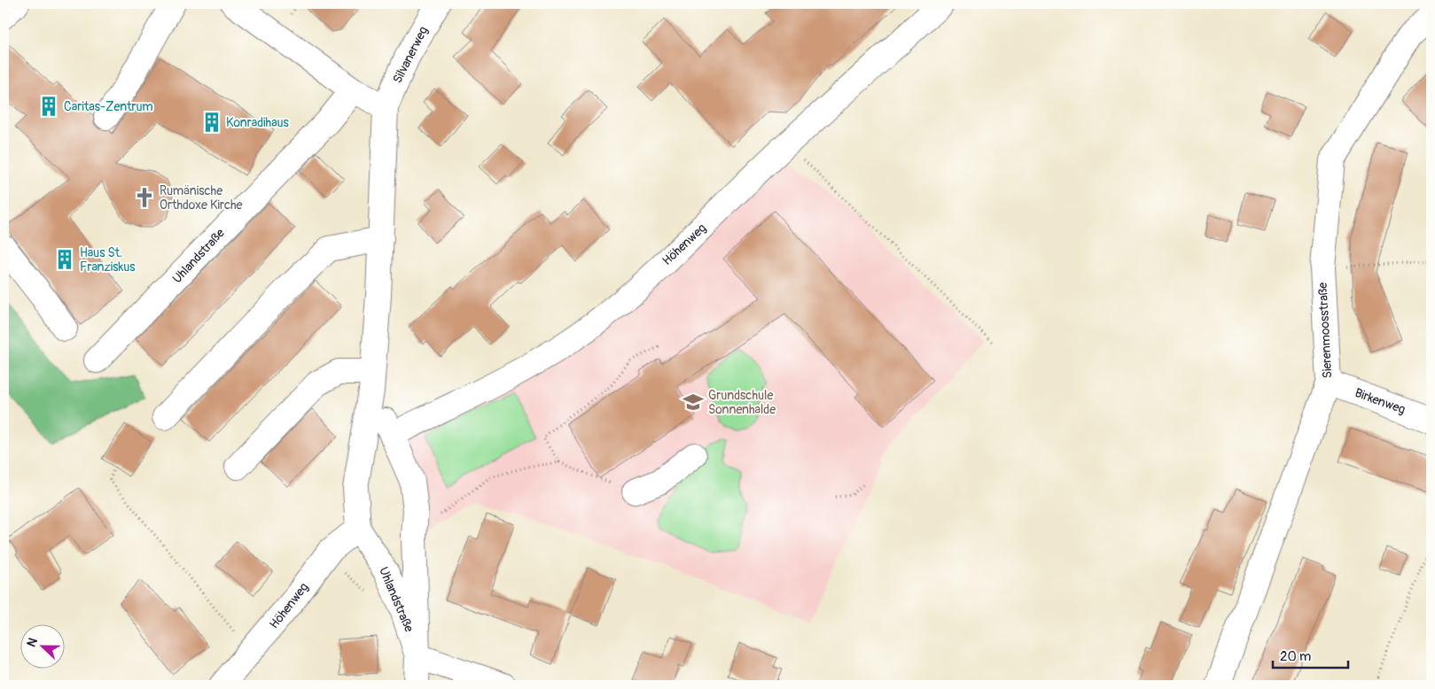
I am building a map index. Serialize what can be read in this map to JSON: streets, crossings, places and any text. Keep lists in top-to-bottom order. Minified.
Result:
{"streets":{"street":["Silvanerweg","Höhenweg","Uhlandstraße","Sierenmoosstraße","Birkenweg"]},"crossings":[["Silvanerweg","Uhlandstraße"],["Höhenweg","Uhlandstraße"],["Sierenmoosstraße","Birkenweg"]],"places":{"building":["Caritas-Zentrum","Konradihaus","Haus St. Franziskus"],"church":["Rumänische Orthdoxe Kirche"],"school or university":["Grundschule Sonnenhalde"]},"scale_bar":"20 m","north":"left"}
